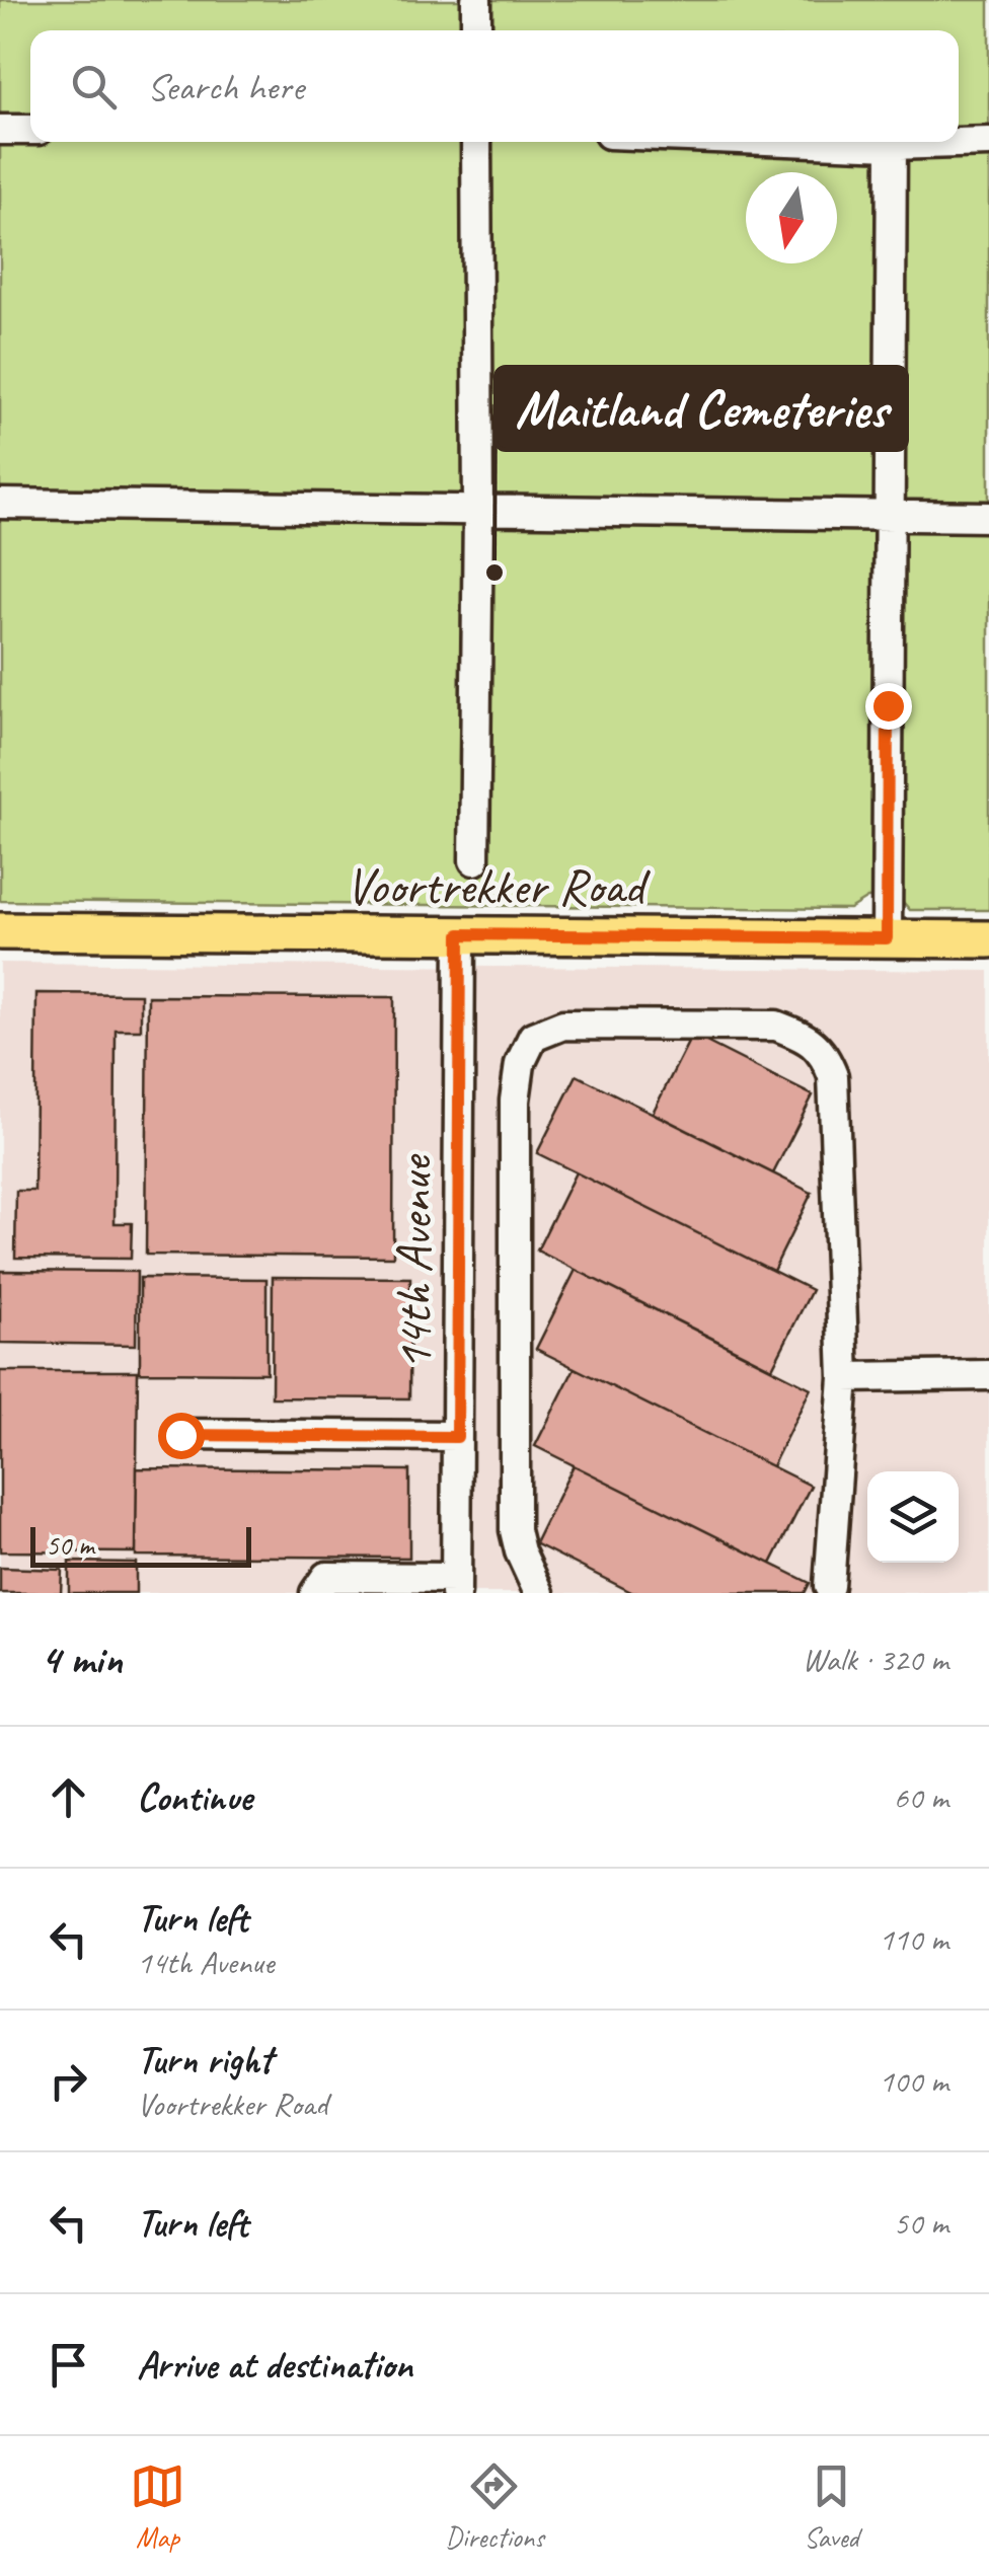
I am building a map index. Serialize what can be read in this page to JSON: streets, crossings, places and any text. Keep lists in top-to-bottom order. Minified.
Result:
{"streets":{"main road":["Voortrekker Road"],"street":["14th Avenue"]},"crossings":[["Voortrekker Road","14th Avenue"]],"places":["Maitland Cemeteries"],"scale_bar":"50 m","north":"bottom","page":{"search":"Search here","scale":"50 m","heading":["4 min","Walk · 320 m"],"list":[["Continue","60 m"],["Turn left","14th Avenue","110 m"],["Turn right","Voortrekker Road","100 m"],["Turn left","50 m"],"Arrive at destination"],"nav":["Map","Directions","Saved"]}}
